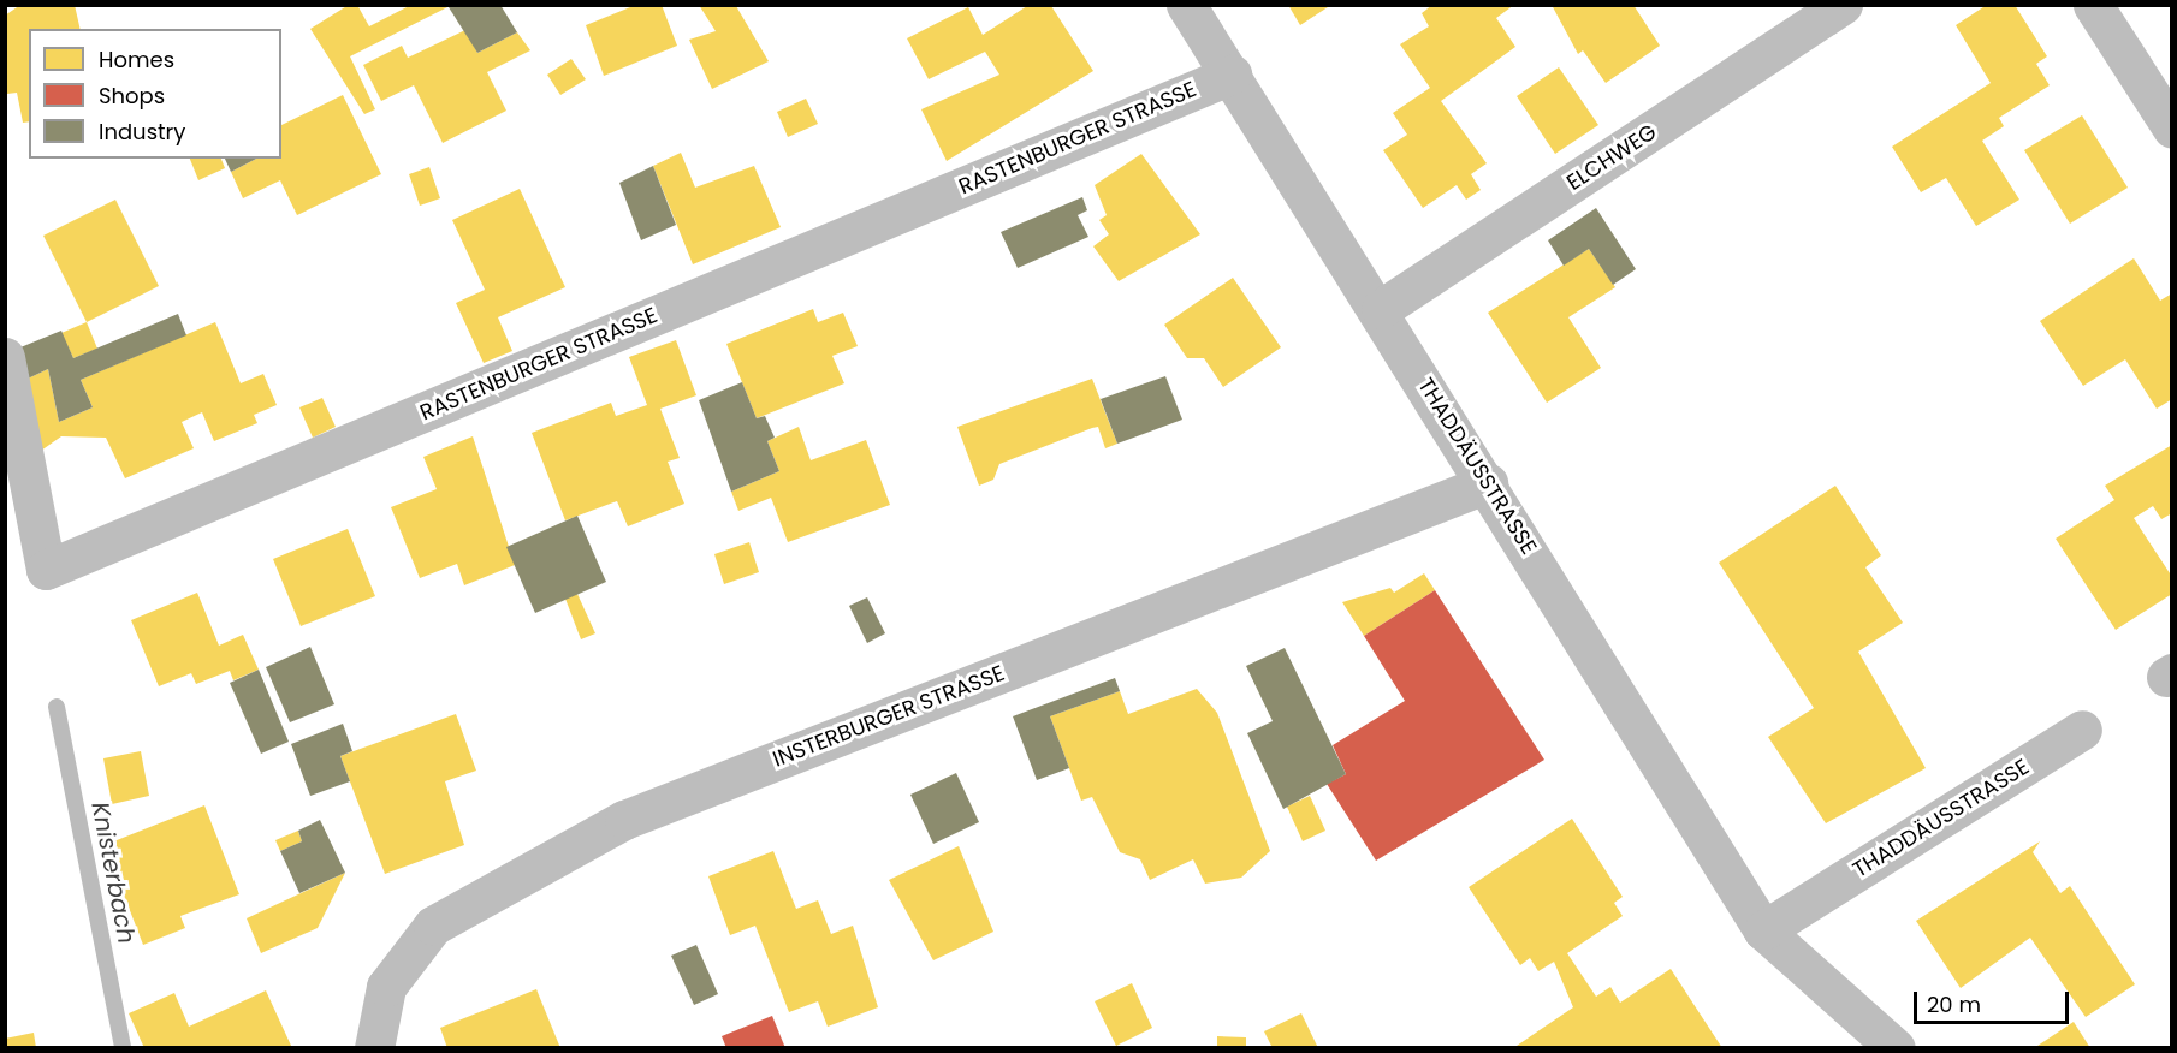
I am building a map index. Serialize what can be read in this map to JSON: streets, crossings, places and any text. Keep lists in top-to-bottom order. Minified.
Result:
{"streets":{"street":["RASTENBURGER STRASSE","ELCHWEG","THADDÄUSSTRASSE","INSTERBURGER STRASSE"]},"crossings":[["RASTENBURGER STRASSE","THADDÄUSSTRASSE"],["ELCHWEG","THADDÄUSSTRASSE"],["THADDÄUSSTRASSE","INSTERBURGER STRASSE"]],"water":["Knisterbach"],"legend":["Homes","Shops","Industry"],"scale_bar":"20 m"}
